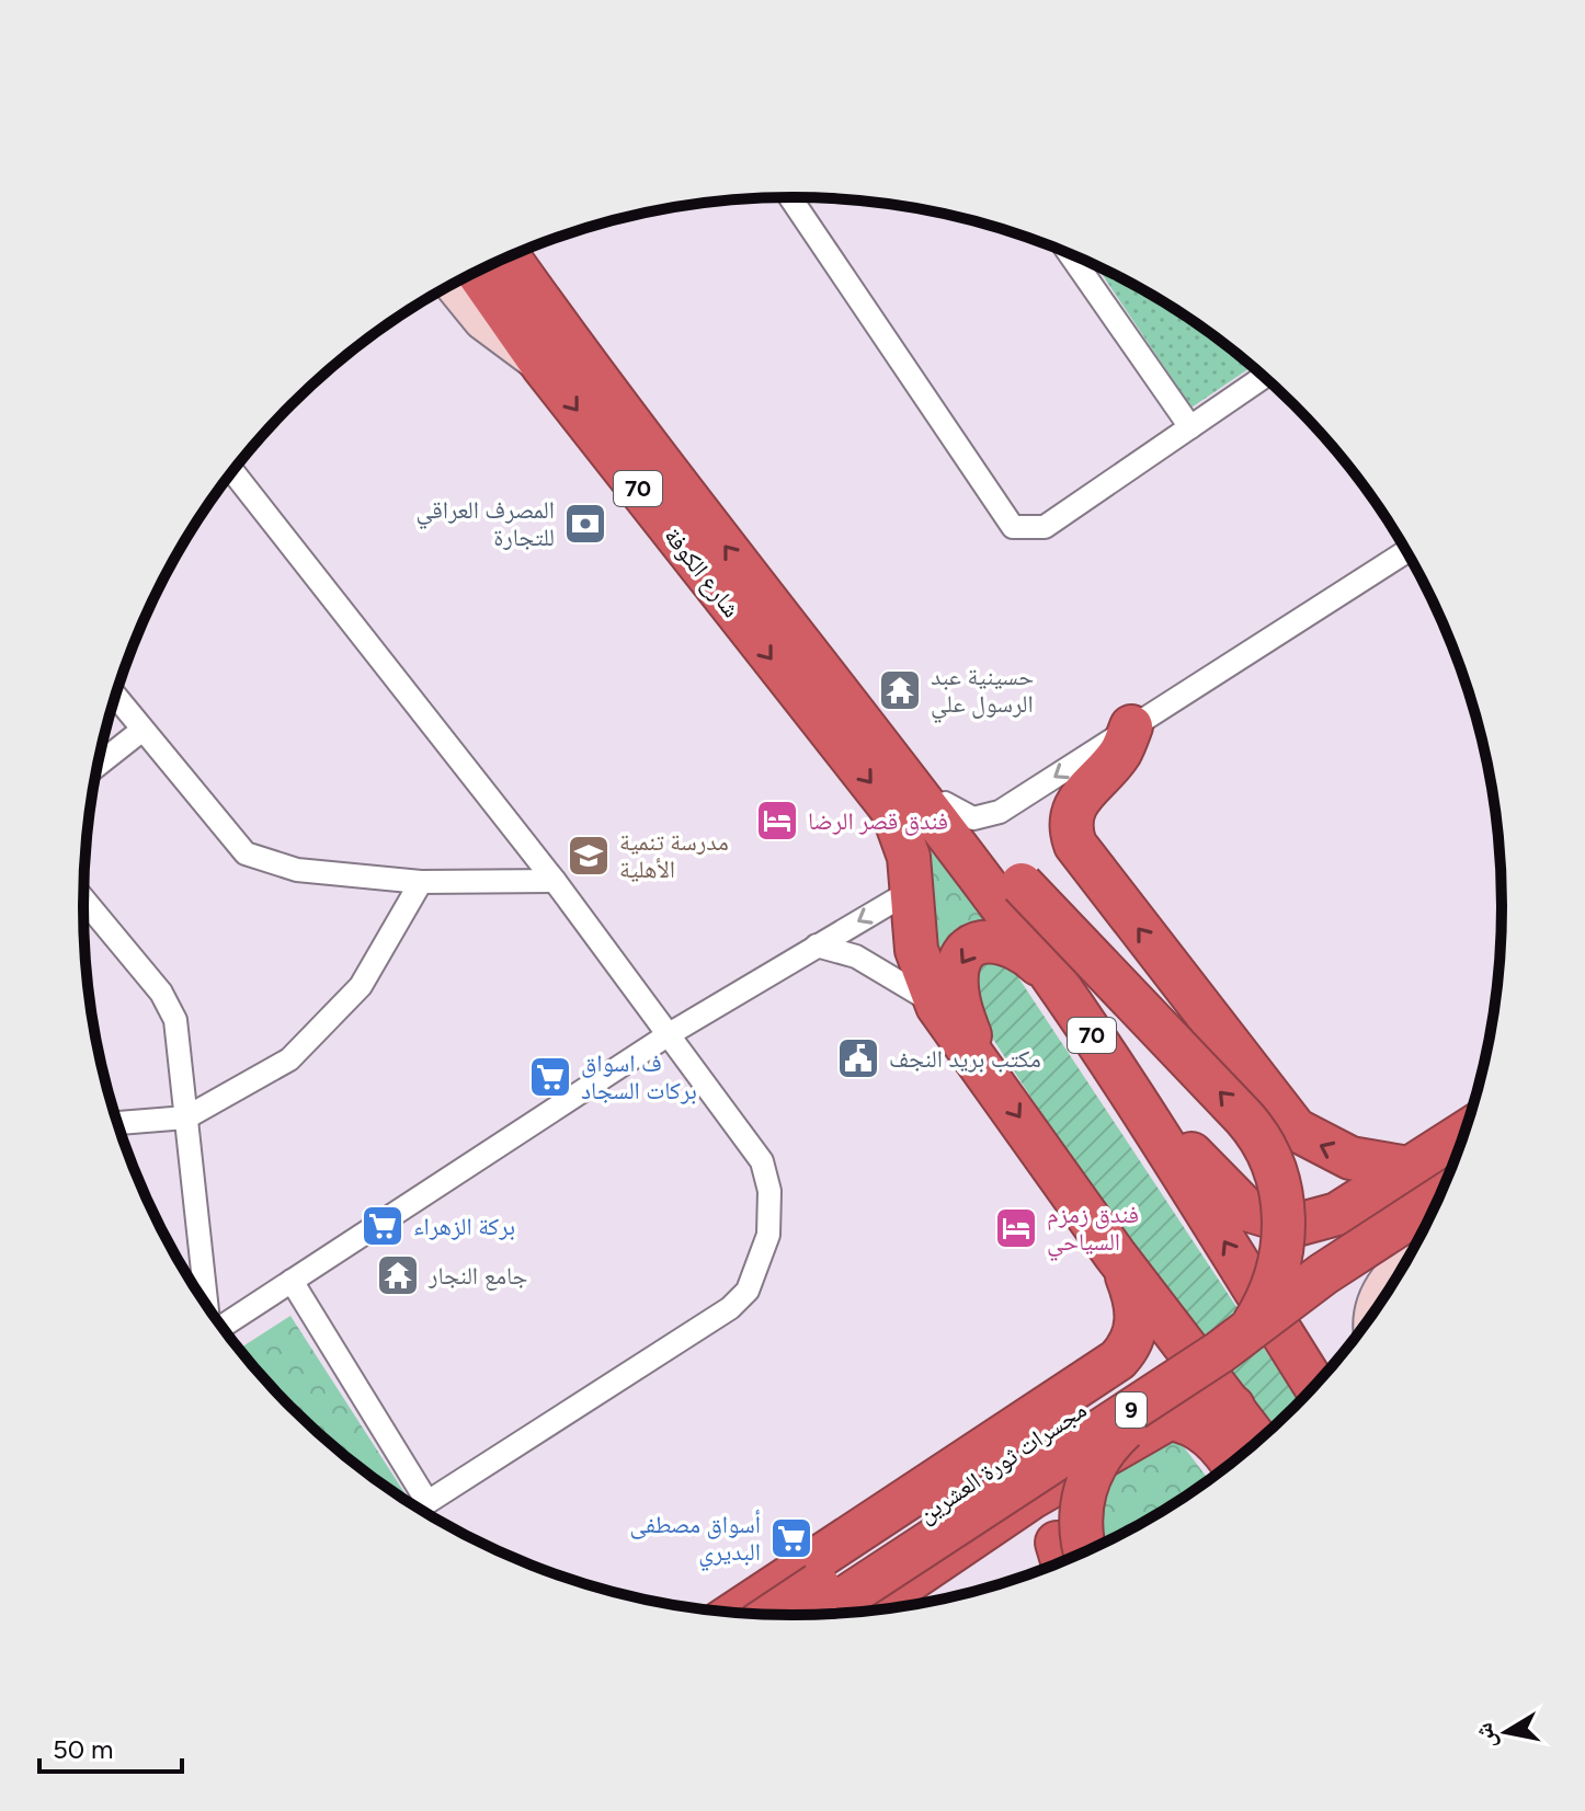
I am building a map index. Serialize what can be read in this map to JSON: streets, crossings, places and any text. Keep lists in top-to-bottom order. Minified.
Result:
{"streets":{"highway":["70","شارع الكوفة","9","مجسرات ثورة العشرين"]},"crossings":[["70","شارع الكوفة"]],"places":{"bank":["المصرف العراقي للتجارة"],"temple":["حسينية عبد الرسول علي","جامع النجار"],"hotel":["فندق قصر الرضا","فندق زمزم السياحي"],"school or university":["مدرسة تنمية الأهلية"],"public building":["مكتب بريد النجف"],"supermarket":["ف اسواق بركات السجاد","بركة الزهراء","أسواق مصطفى البديري"]},"scale_bar":"50 m","north":"left"}
